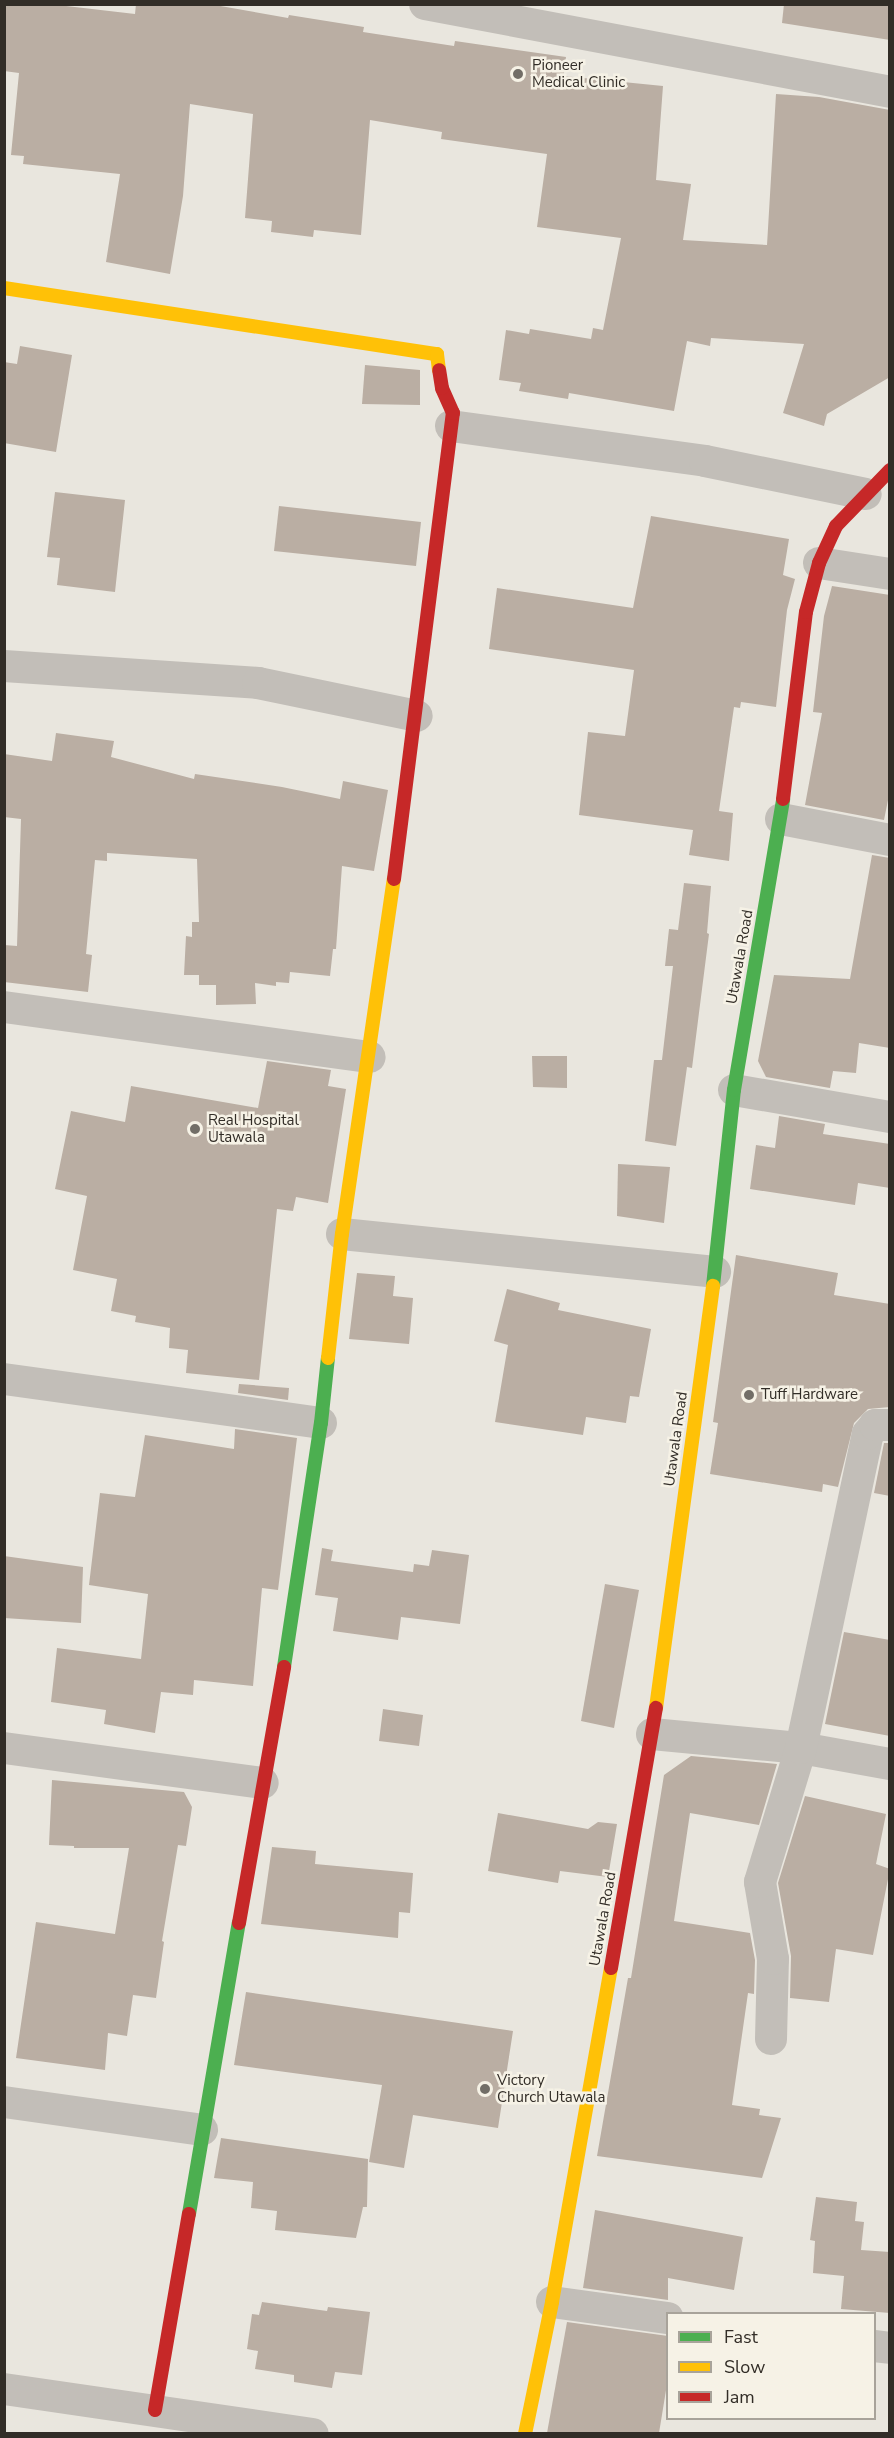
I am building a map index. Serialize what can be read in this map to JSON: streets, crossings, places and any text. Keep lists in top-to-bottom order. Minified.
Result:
{"streets":{"street":["Utawala Road"]},"places":["Pioneer Medical Clinic","Real Hospital Utawala","Tuff Hardware","Victory Church Utawala"],"legend":["Fast","Slow","Jam"]}
